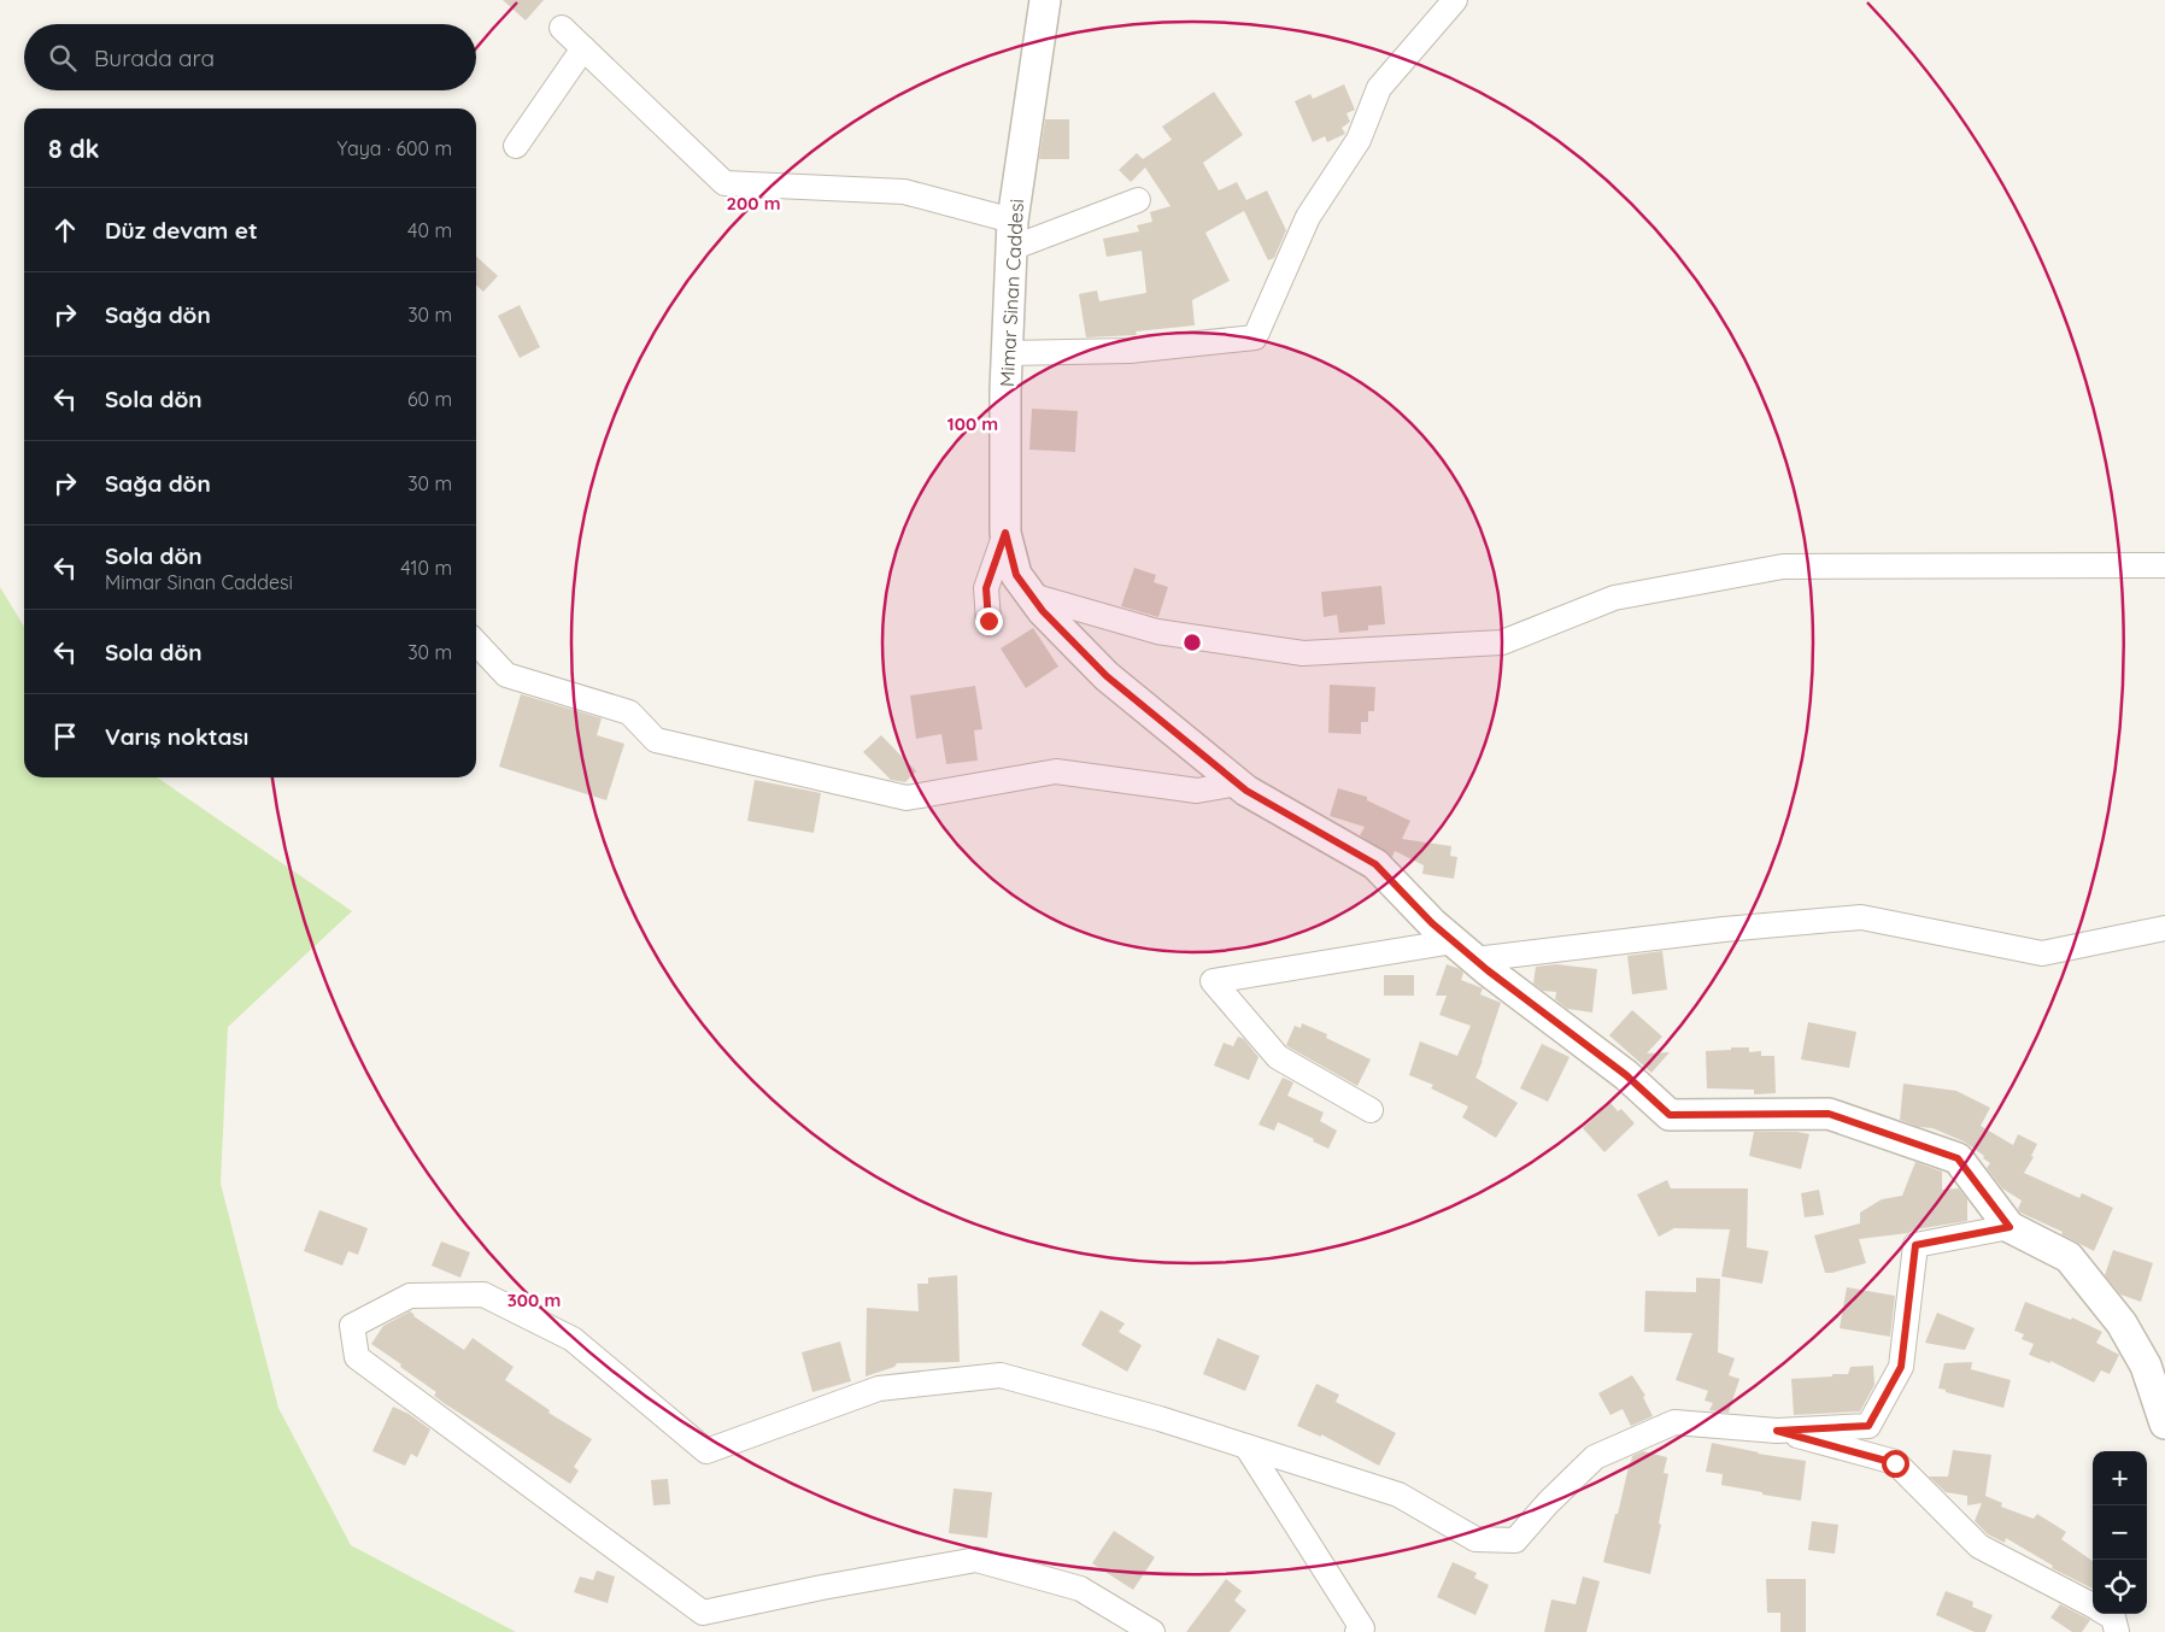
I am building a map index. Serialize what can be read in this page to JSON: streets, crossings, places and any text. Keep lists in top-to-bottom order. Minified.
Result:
{"streets":{"street":["Mimar Sinan Caddesi"]},"page":{"search":"Burada ara","heading":["8 dk","Yaya · 600 m"],"list":[["Düz devam et","40 m"],["Sağa dön","30 m"],["Sola dön","60 m"],["Sağa dön","30 m"],["Sola dön","Mimar Sinan Caddesi","410 m"],["Sola dön","30 m"],"Varış noktası"],"map_buttons":["+","−"]},"rings":["200 m","100 m","300 m"]}
